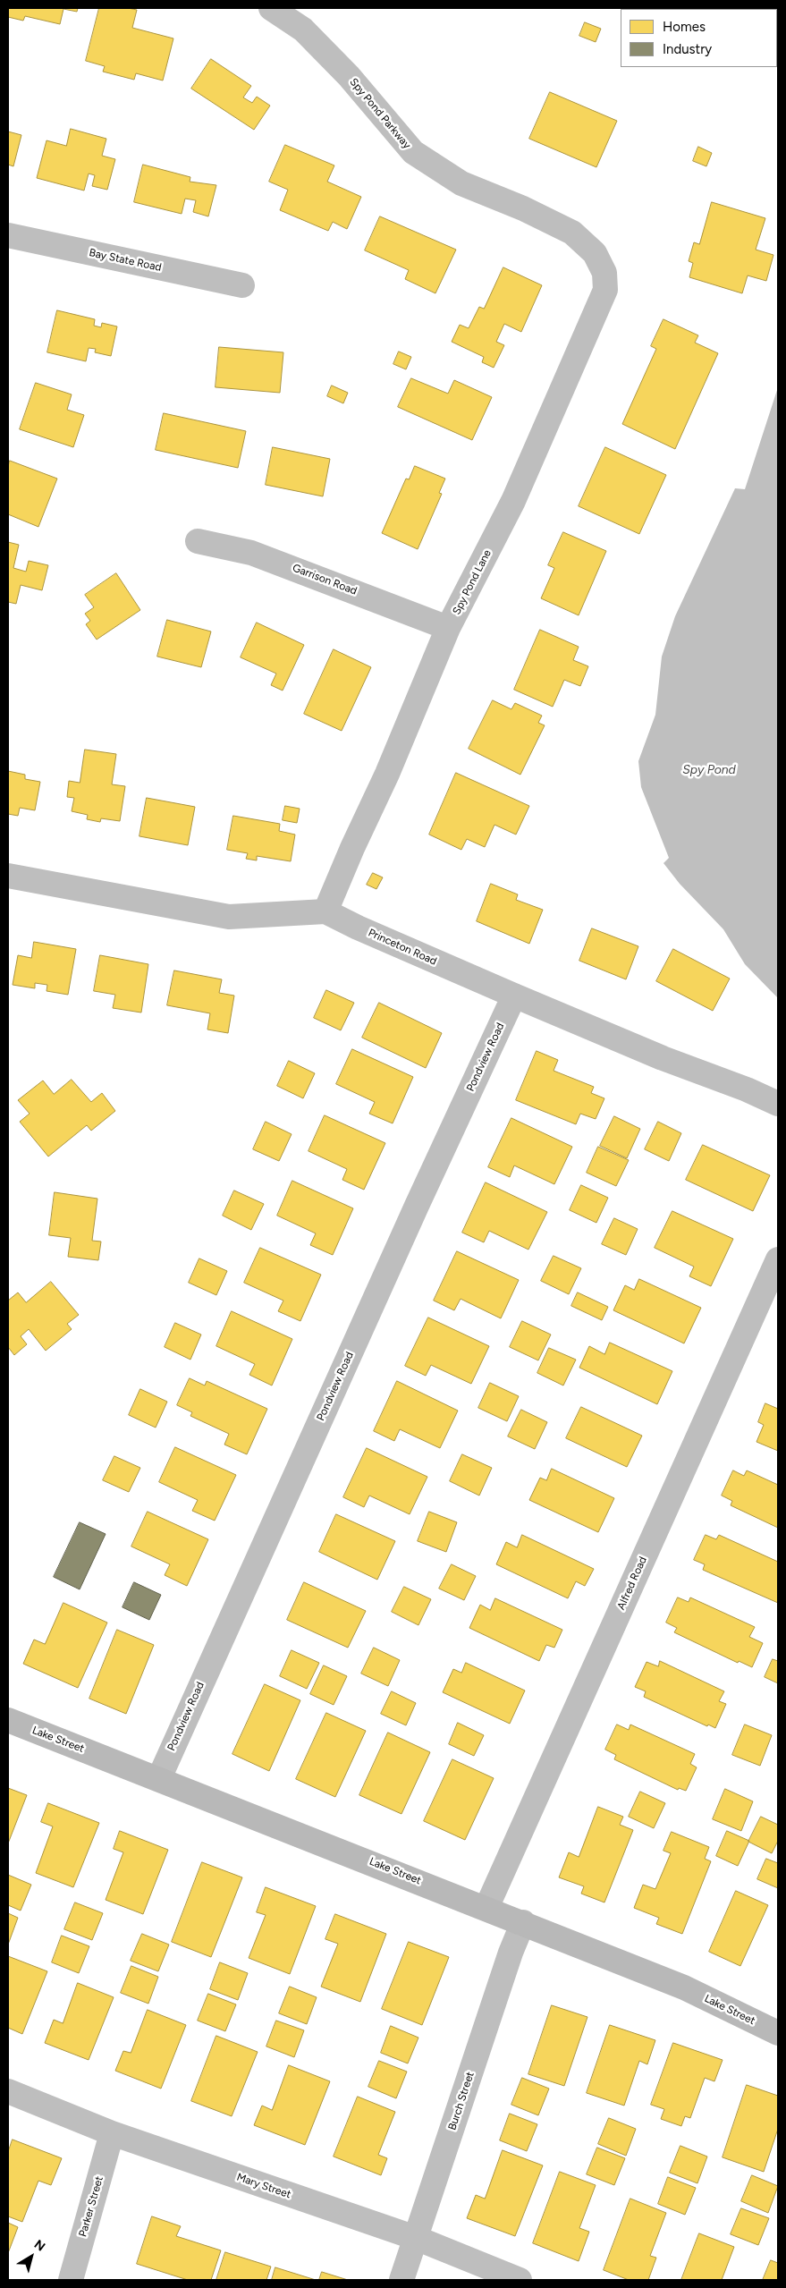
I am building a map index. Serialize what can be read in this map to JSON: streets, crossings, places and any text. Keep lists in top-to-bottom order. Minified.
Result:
{"streets":{"main road":["Lake Street"],"street":["Spy Pond Parkway","Bay State Road","Garrison Road","Spy Pond Lane","Princeton Road","Pondview Road","Alfred Road","Burch Street","Mary Street","Parker Street"]},"crossings":[["Spy Pond Parkway","Spy Pond Lane"],["Garrison Road","Spy Pond Lane"],["Spy Pond Lane","Princeton Road"],["Princeton Road","Pondview Road"],["Pondview Road","Lake Street"],["Alfred Road","Lake Street"],["Lake Street","Burch Street"],["Burch Street","Mary Street"],["Mary Street","Parker Street"]],"water":["Spy Pond"],"legend":["Homes","Industry"],"north":"top right"}
